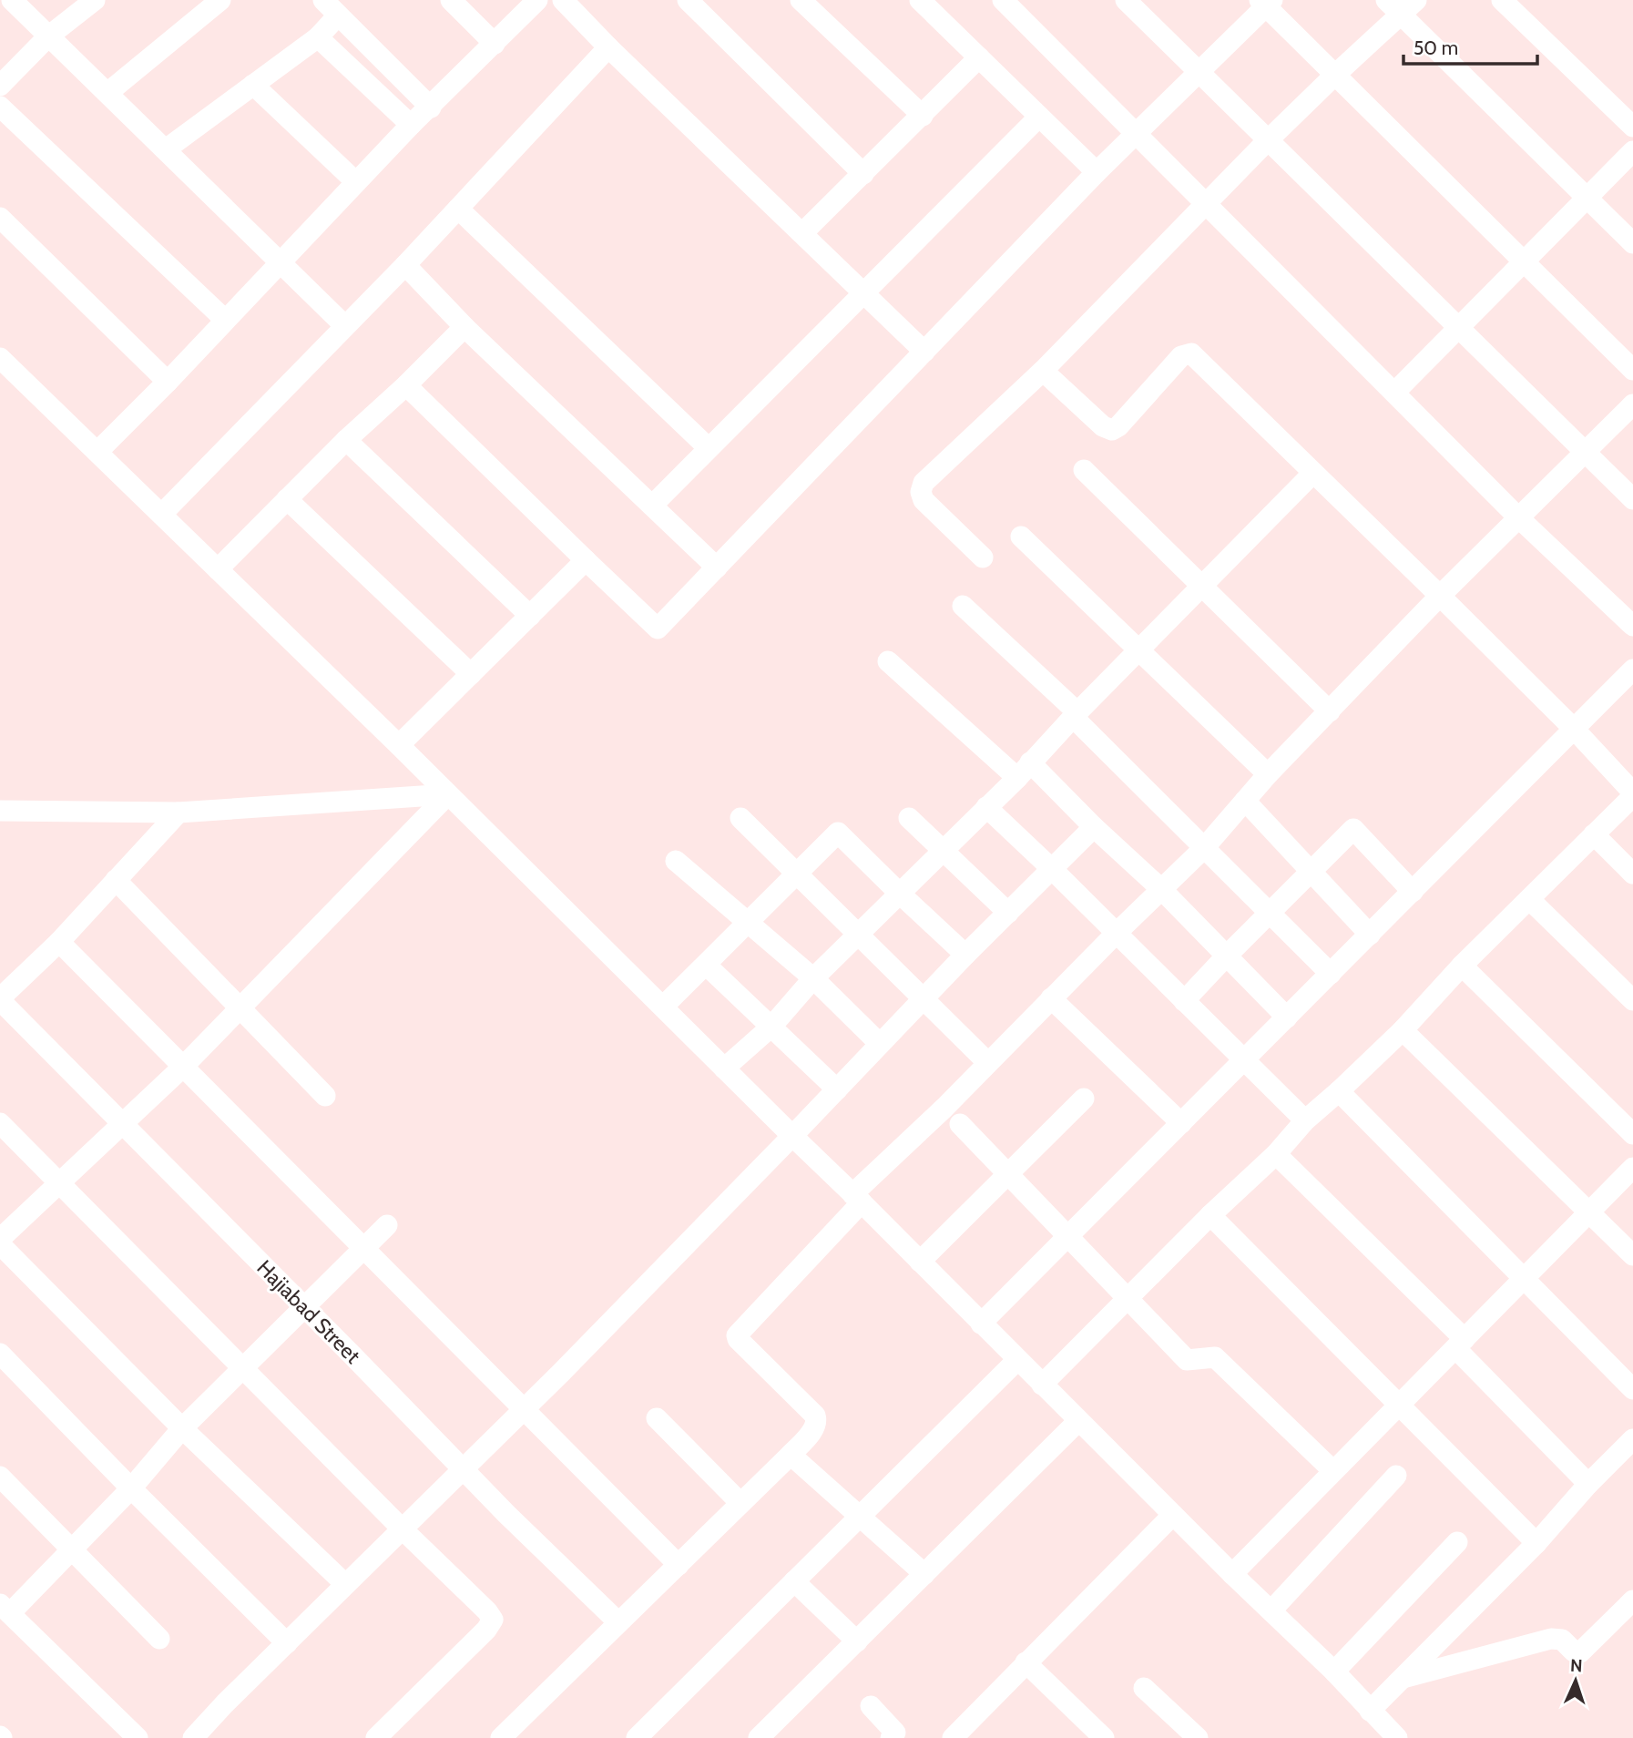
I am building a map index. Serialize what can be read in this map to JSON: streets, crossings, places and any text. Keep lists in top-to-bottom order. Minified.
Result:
{"streets":{"street":["Hajiabad Street"]},"scale_bar":"50 m","north":"top"}
